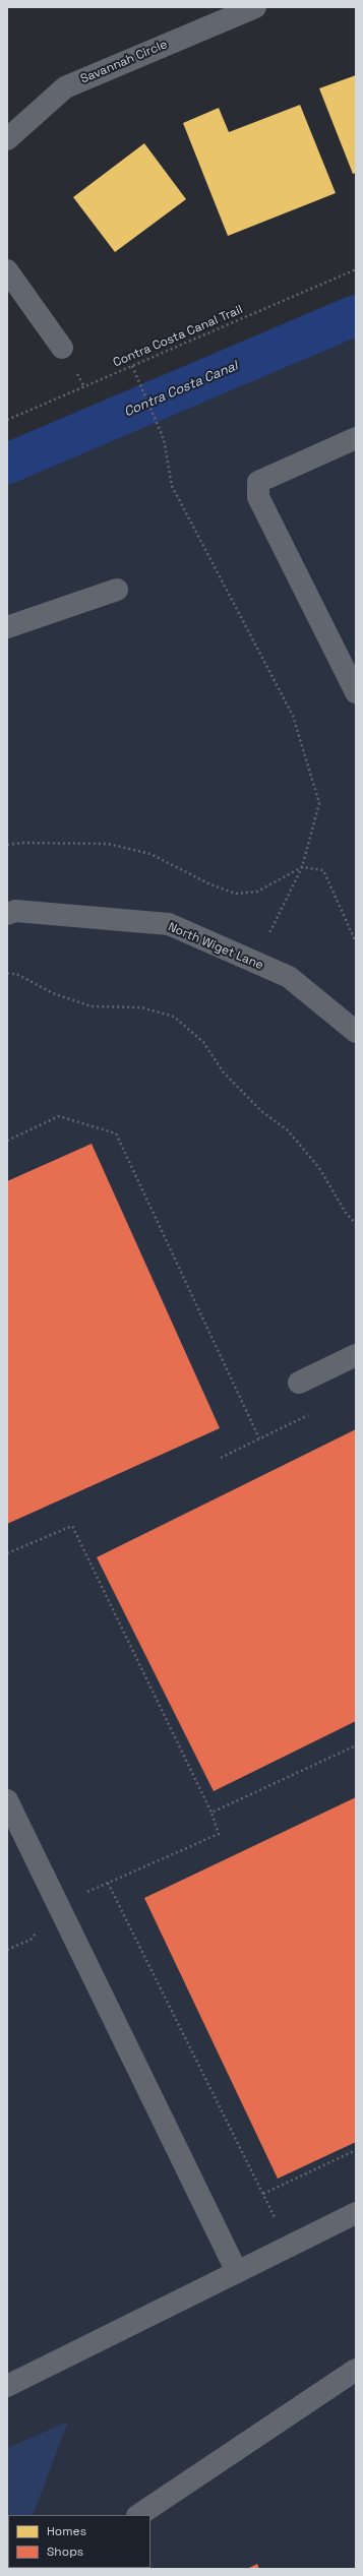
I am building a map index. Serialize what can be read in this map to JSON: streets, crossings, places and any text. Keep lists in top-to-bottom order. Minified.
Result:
{"streets":{"street":["Savannah Circle","North Wiget Lane"],"path":["Contra Costa Canal Trail"]},"water":["Contra Costa Canal"],"legend":["Homes","Shops"]}
